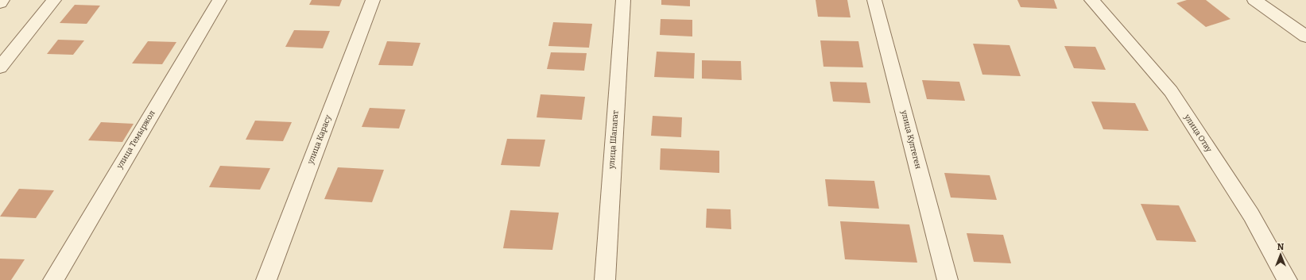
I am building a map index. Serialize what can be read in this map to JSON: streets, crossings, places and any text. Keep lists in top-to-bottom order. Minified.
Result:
{"streets":{"street":["улица Отау","улица Темыржол","улица Карасу","улица Шапагат","улица Култеген"]},"north":"top"}
